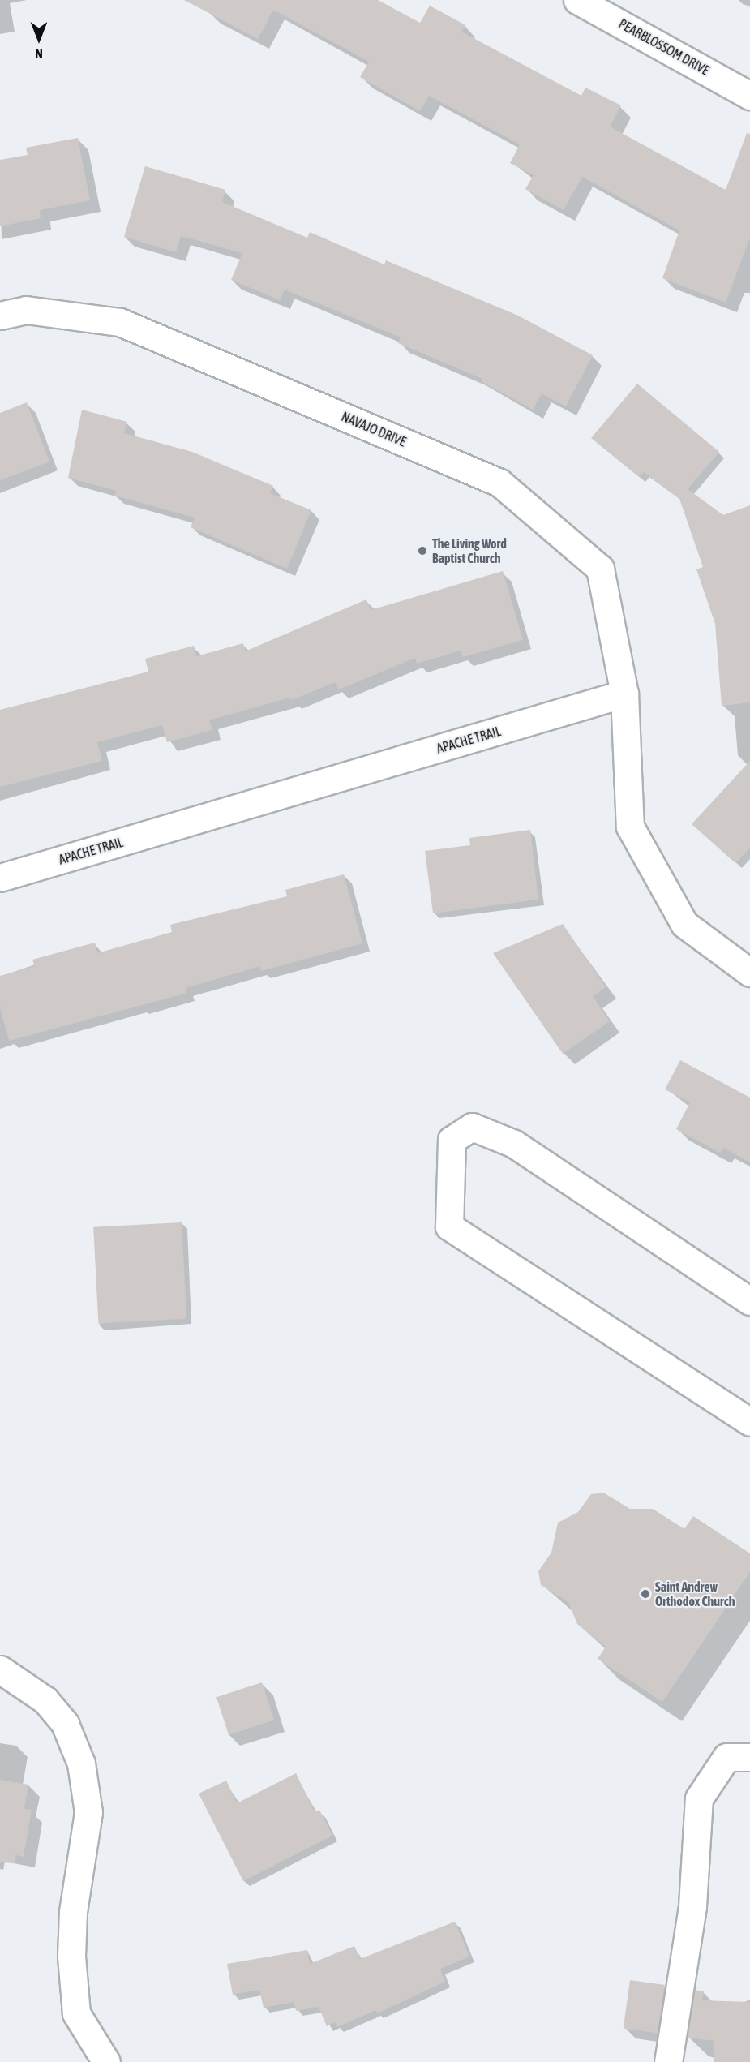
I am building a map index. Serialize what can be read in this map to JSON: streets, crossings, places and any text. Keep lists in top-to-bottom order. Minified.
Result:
{"streets":{"street":["PEARBLOSSOM DRIVE","NAVAJO DRIVE","APACHE TRAIL"]},"crossings":[["NAVAJO DRIVE","APACHE TRAIL"]],"places":["The Living Word Baptist Church","Saint Andrew Orthodox Church"],"north":"bottom"}
